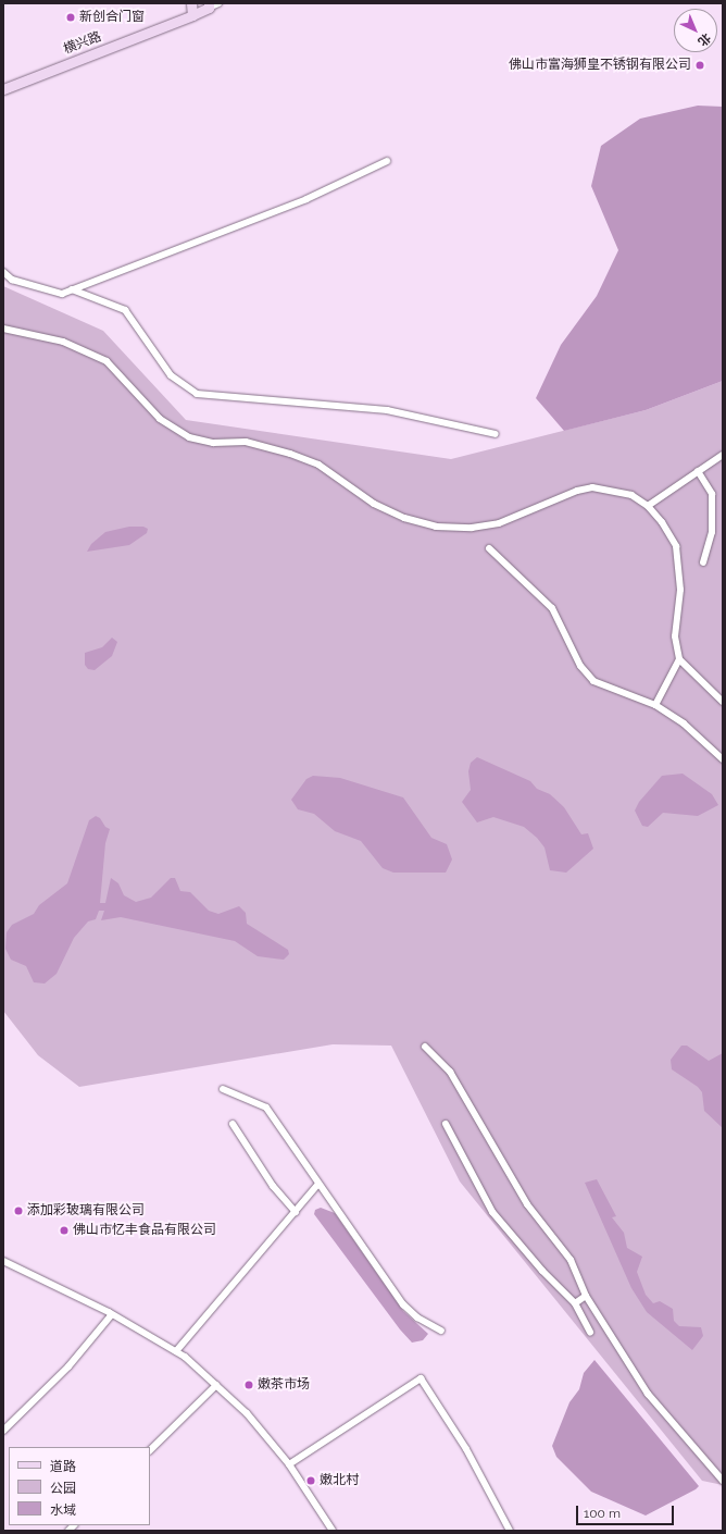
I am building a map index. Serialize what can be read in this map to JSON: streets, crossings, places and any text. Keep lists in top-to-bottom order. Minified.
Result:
{"streets":{"main road":["横兴路"]},"places":["新创合门窗","佛山市富海狮皇不锈钢有限公司","添加彩玻璃有限公司","佛山市忆丰食品有限公司","嫩茶市场","嫩北村"],"legend":["道路","公园","水域"],"scale_bar":"100 m","north":"bottom right"}
